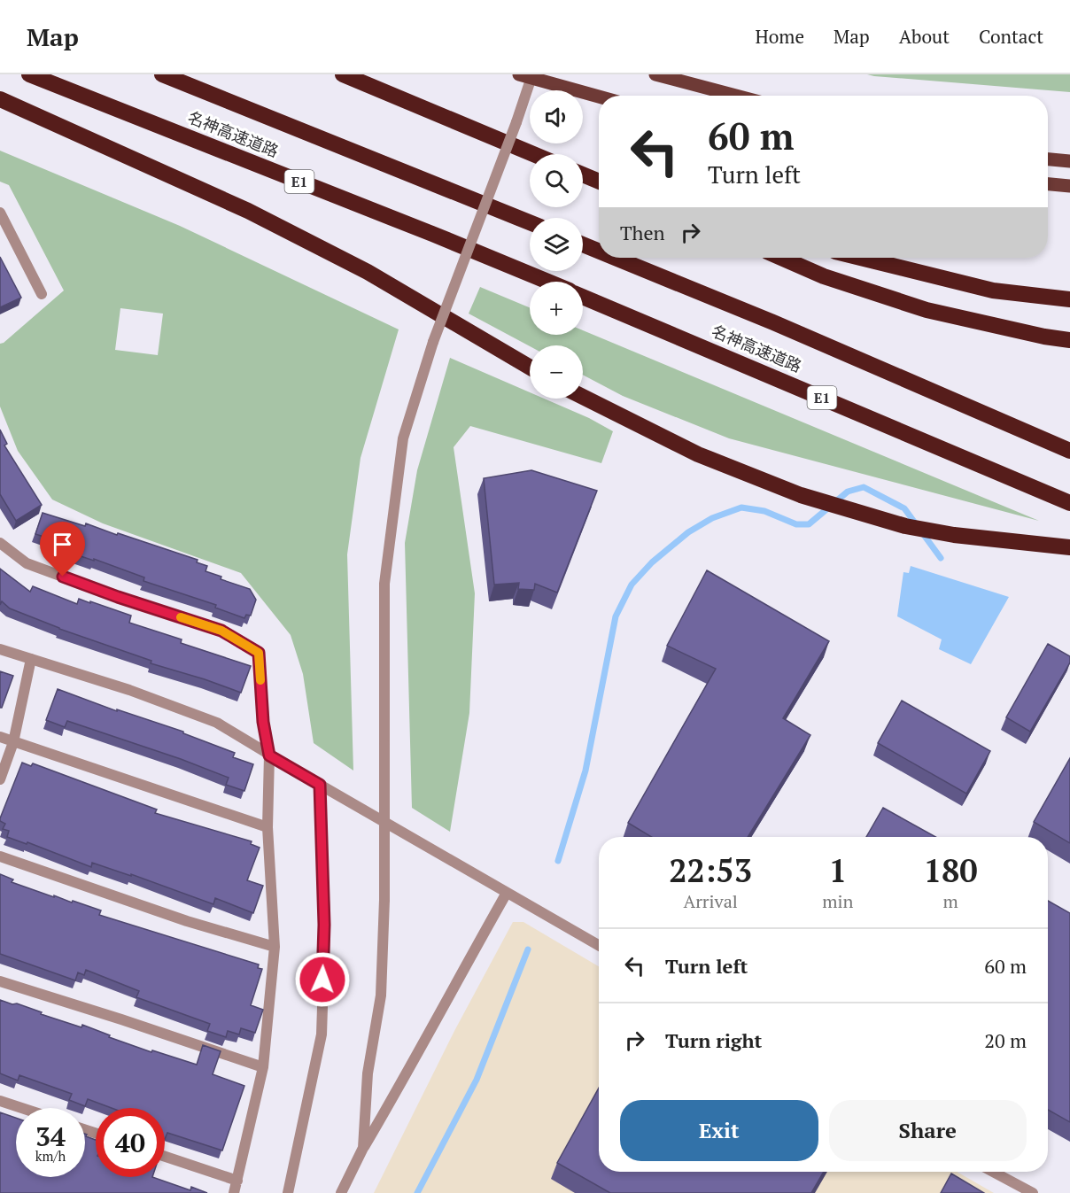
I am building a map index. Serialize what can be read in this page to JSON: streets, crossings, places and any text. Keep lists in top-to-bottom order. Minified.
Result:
{"streets":{"highway":["名神高速道路","E1"]},"page":{"header":"Map","nav":["Home","Map","About","Contact"],"map_buttons":["+","−"],"turn":["60 m","Turn left"],"then":"Then","eta":["22:53","Arrival","1","min","180","m"],"list":[{"name":"Turn left","value":"60 m"},{"name":"Turn right","value":"20 m"}],"buttons":["Exit","Share"],"speed":"34 km/h","limit":"40"}}
